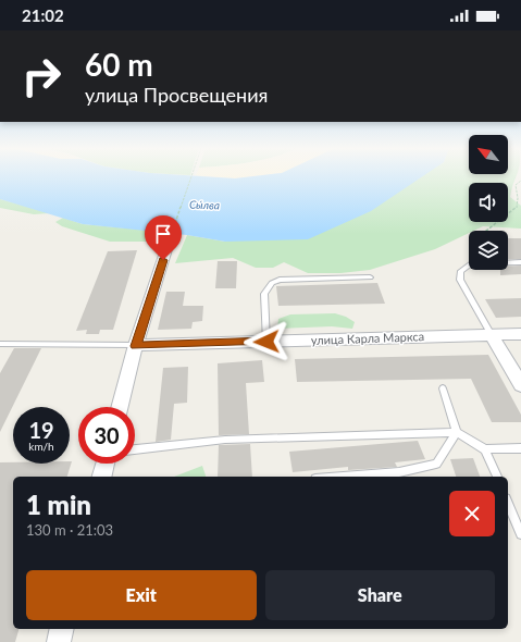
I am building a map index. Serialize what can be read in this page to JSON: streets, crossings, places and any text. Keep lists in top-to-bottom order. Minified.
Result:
{"streets":{"street":["улица Карла Маркса"]},"water":["Сы́лва"],"north":"top left","page":{"status":"21:02","turn":["60 m","улица Просвещения"],"speed":"19 km/h","limit":"30","heading":["1 min","130 m · 21:03"],"buttons":["Exit","Share"]}}
